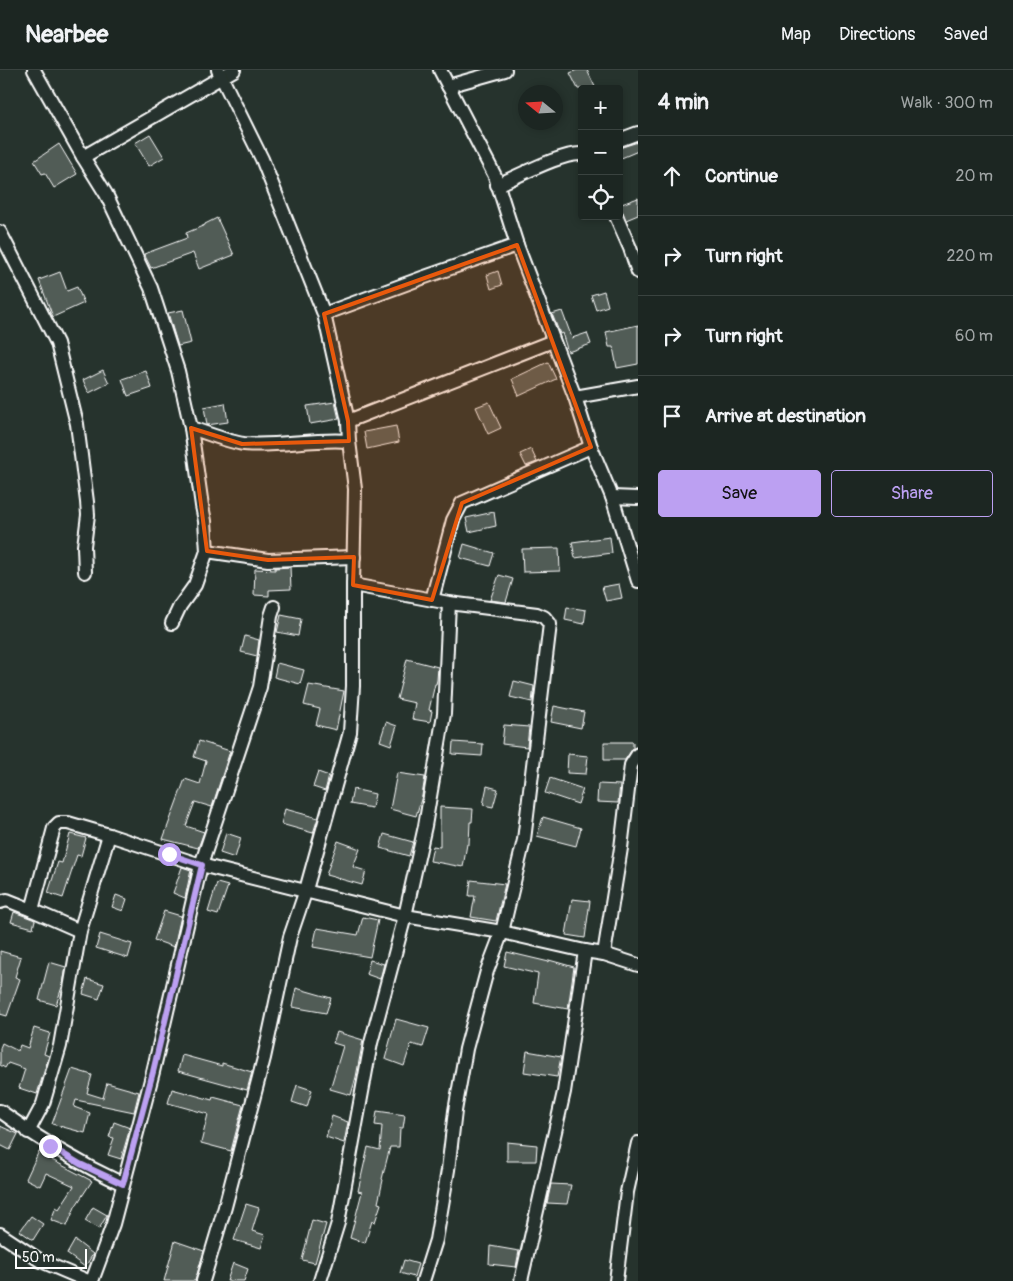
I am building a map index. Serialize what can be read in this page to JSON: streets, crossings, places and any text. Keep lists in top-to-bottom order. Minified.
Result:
{"scale_bar":"50 m","north":"left","page":{"header":"Nearbee","nav":["Map","Directions","Saved"],"heading":["4 min","Walk · 300 m"],"map_buttons":["+","−"],"list":[["Continue","20 m"],["Turn right","220 m"],["Turn right","60 m"],"Arrive at destination"],"buttons":["Save","Share"],"scale":"50 m"}}
